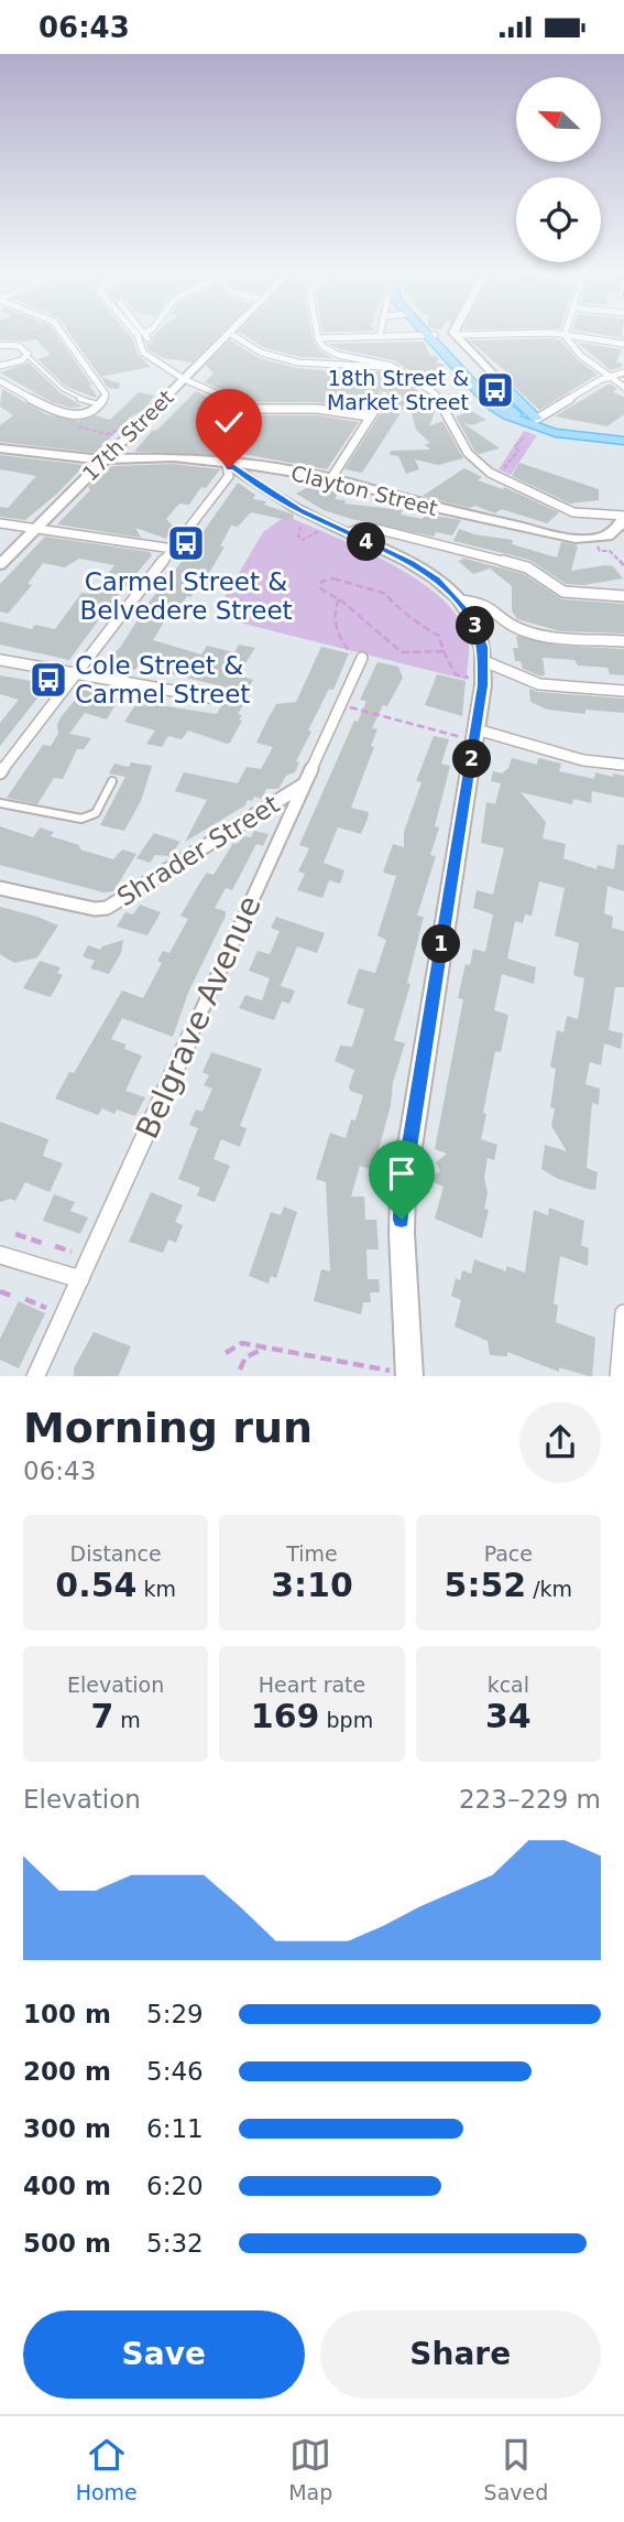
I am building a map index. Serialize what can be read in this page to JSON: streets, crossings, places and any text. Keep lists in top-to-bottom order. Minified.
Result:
{"streets":{"main road":["17th Street","Clayton Street"],"street":["Shrader Street","Belgrave Avenue"]},"crossings":[["17th Street","Clayton Street"],["Shrader Street","Belgrave Avenue"]],"places":{"bus stop":["18th Street & Market Street","Carmel Street & Belvedere Street","Cole Street & Carmel Street"]},"north":"top left","page":{"status":"06:43","pins":["4","3","2","1"],"heading":["Morning run","06:43"],"stats":[["Distance","0.54 km"],["Time","3:10"],["Pace","5:52 /km"],["Elevation","7 m"],["Heart rate","169 bpm"],["kcal","34"]],"chart":["Elevation","223–229 m"],"list":[{"name":"100 m","note":"5:29"},{"name":"200 m","note":"5:46"},{"name":"300 m","note":"6:11"},{"name":"400 m","note":"6:20"},{"name":"500 m","note":"5:32"}],"buttons":["Save","Share"],"tabs":["Home","Map","Saved"]}}
